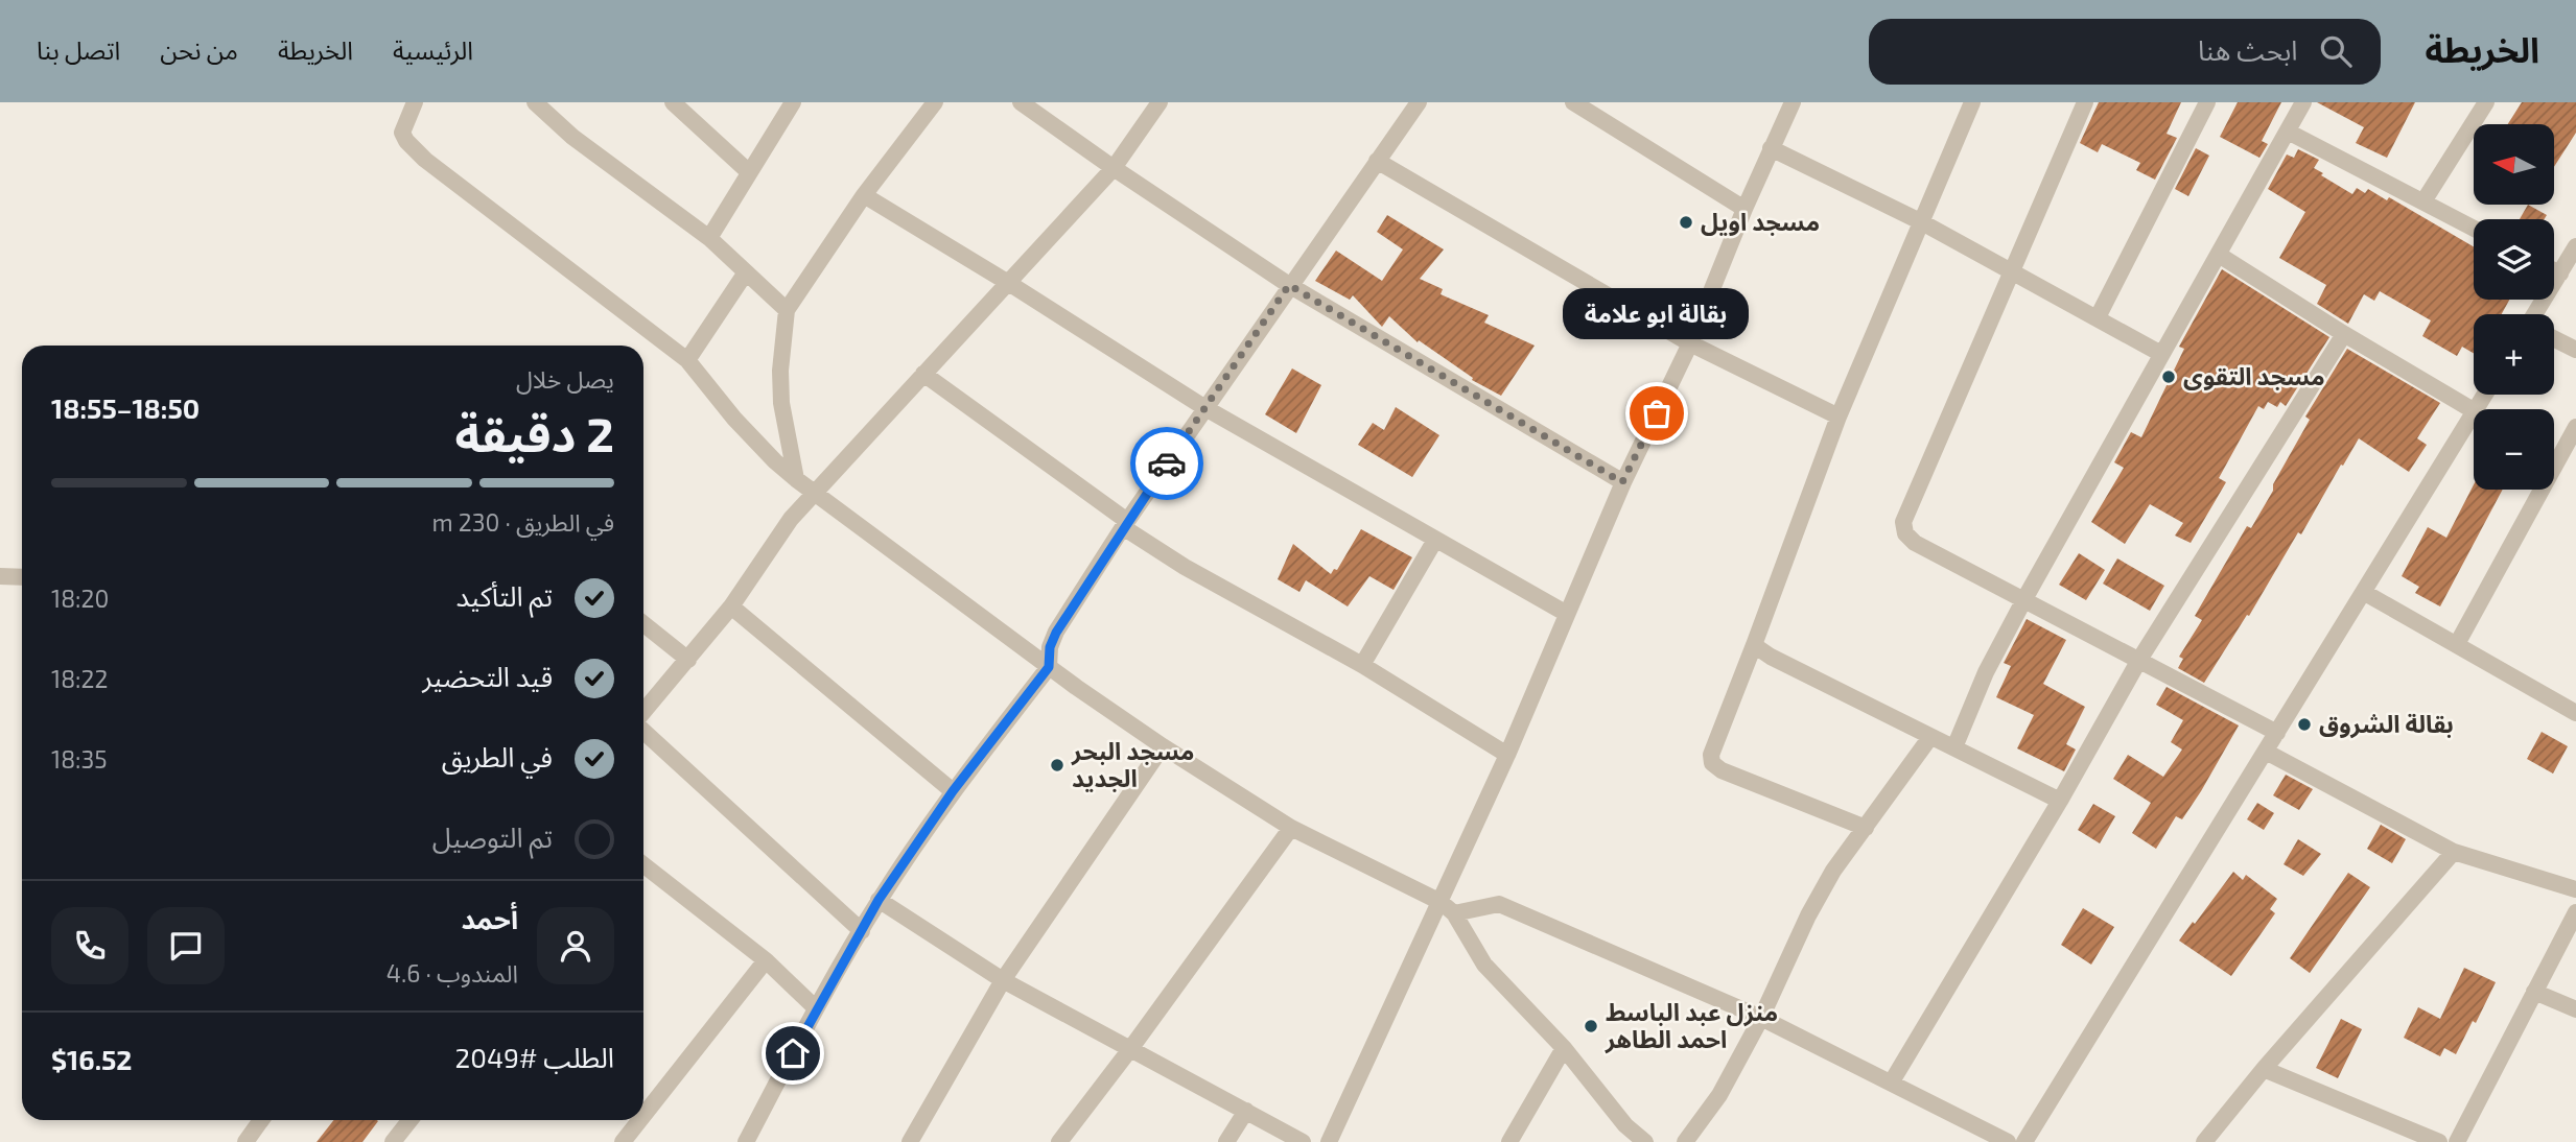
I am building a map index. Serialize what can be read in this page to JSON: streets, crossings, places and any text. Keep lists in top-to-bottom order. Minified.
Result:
{"places":["مسجد اويل","مسجد التقوى","بقالة ابو علامة","بقالة الشروق","مسجد البحر الجديد","منزل عبد الباسط احمد الطاهر"],"north":"left","page":{"header":"الخريطة","search":"ابحث هنا","nav":["الرئيسية","الخريطة","من نحن","اتصل بنا"],"map_buttons":["+","−"],"bubble":"بقالة ابو علامة","heading":["2 دقيقة","يصل خلال","18:50–18:55"],"panel":["أحمد","المندوب · 4.6","الطلب #2049","$16.52"],"bar":"في الطريق · 230 m","list":[["تم التأكيد","18:20"],["قيد التحضير","18:22"],["في الطريق","18:35"],"تم التوصيل"]}}
